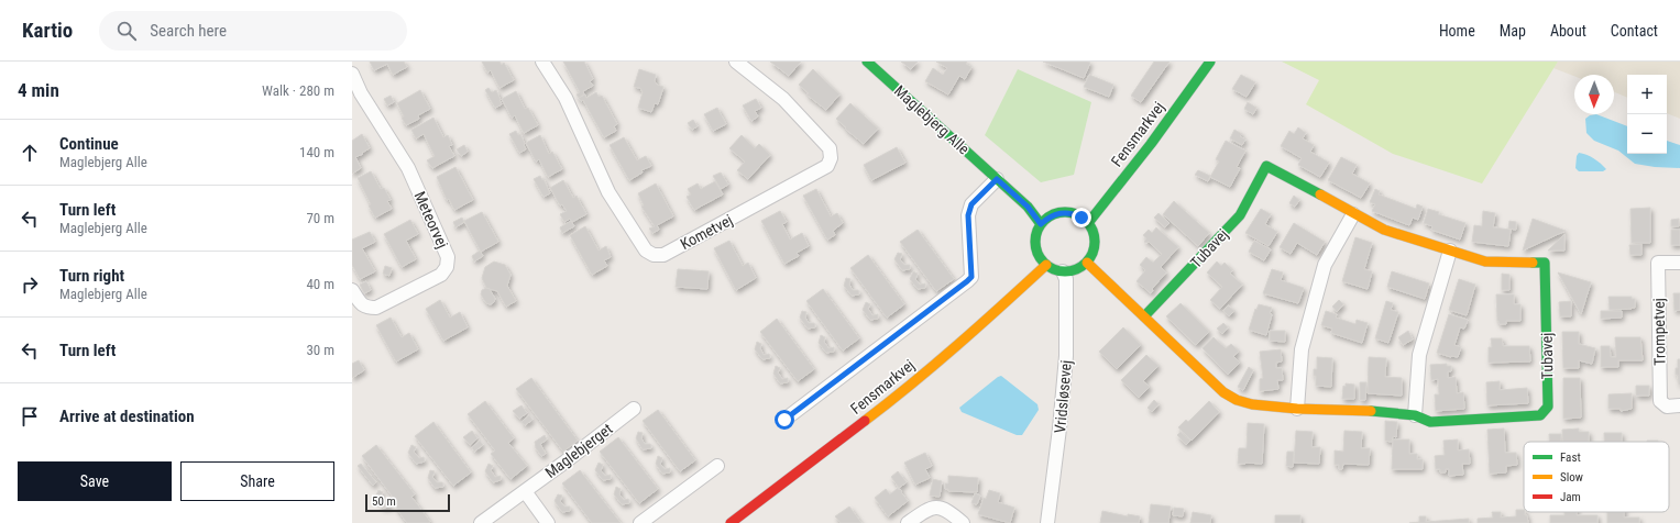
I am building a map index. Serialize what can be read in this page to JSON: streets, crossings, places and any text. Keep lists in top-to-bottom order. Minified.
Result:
{"streets":{"street":["Maglebjerg Alle","Fensmarkvej","Meteorvej","Kometvej","Tubavej","Trompetvej","Vridsløsevej","Maglebjerget"]},"crossings":[["Maglebjerg Alle","Fensmarkvej"],["Maglebjerg Alle","Tubavej"],["Maglebjerg Alle","Vridsløsevej"],["Fensmarkvej","Tubavej"],["Fensmarkvej","Vridsløsevej"],["Tubavej","Vridsløsevej"]],"legend":["Fast","Slow","Jam"],"scale_bar":"50 m","north":"bottom","page":{"header":"Kartio","search":"Search here","nav":["Home","Map","About","Contact"],"heading":["4 min","Walk · 280 m"],"map_buttons":["+","−"],"list":[["Continue","Maglebjerg Alle","140 m"],["Turn left","Maglebjerg Alle","70 m"],["Turn right","Maglebjerg Alle","40 m"],["Turn left","30 m"],"Arrive at destination"],"buttons":["Save","Share"],"scale":"50 m"}}
